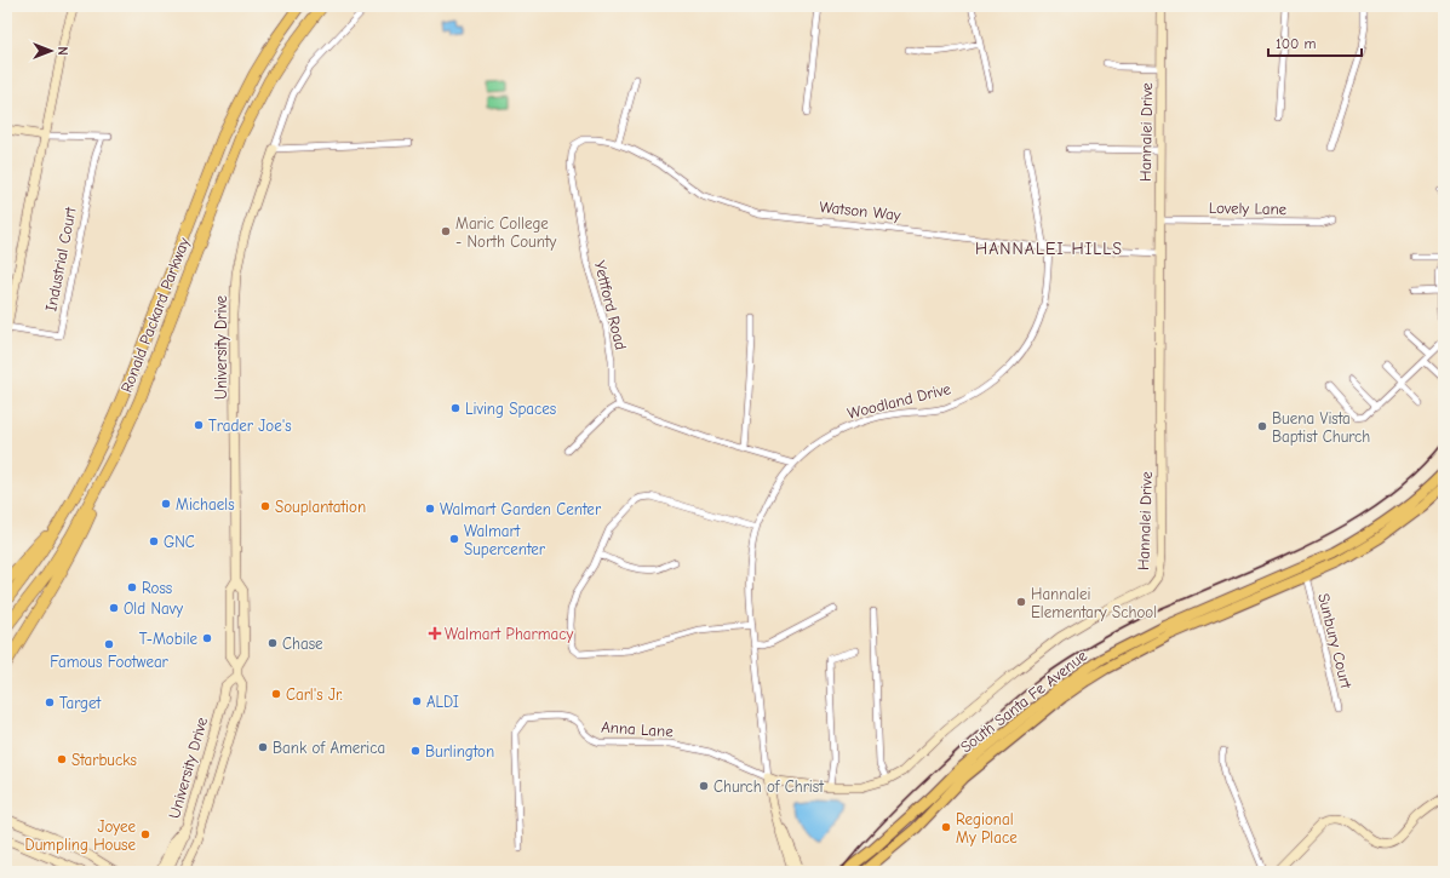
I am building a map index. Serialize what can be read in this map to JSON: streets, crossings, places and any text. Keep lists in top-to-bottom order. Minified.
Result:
{"streets":{"highway":["Ronald Packard Parkway"],"main road":["South Santa Fe Avenue"],"street":["Hannalei Drive","Lovely Lane","Watson Way","Industrial Court","Yettford Road","University Drive","Woodland Drive","Sunbury Court","Anna Lane"]},"crossings":[["Hannalei Drive","Lovely Lane"],["Hannalei Drive","Watson Way"],["Hannalei Drive","Woodland Drive"],["Hannalei Drive","Anna Lane"],["Watson Way","Yettford Road"],["Watson Way","Woodland Drive"],["Woodland Drive","Anna Lane"],["Sunbury Court","South Santa Fe Avenue"]],"districts":["HANNALEI HILLS"],"places":{"other":["Maric College - North County","Living Spaces","Trader Joe's","Buena Vista Baptist Church","Michaels","Souplantation","Walmart Garden Center","Walmart Supercenter","GNC","Ross","Hannalei Elementary School","Old Navy","T-Mobile","Chase","Famous Footwear","Carl's Jr.","ALDI","Target","Bank of America","Burlington","Starbucks","Church of Christ","Regional My Place","Joyee Dumpling House"],"health":["Walmart Pharmacy"]},"scale_bar":"100 m","north":"right"}
